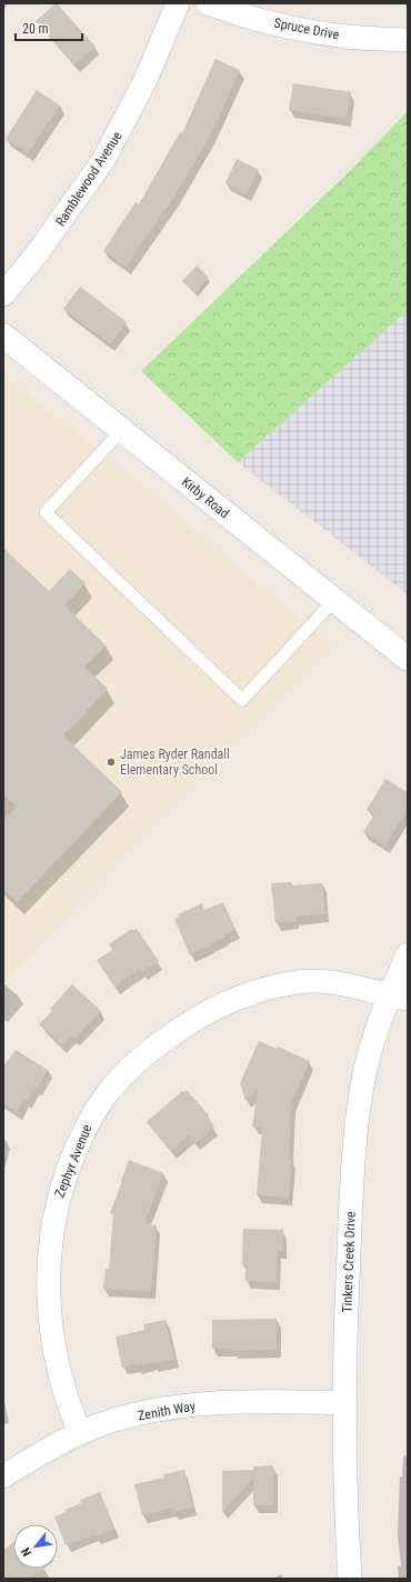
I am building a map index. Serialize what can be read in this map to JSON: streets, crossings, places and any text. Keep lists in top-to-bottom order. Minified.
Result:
{"streets":{"main road":["Kirby Road"],"street":["Spruce Drive","Ramblewood Avenue","Zephyr Avenue","Tinkers Creek Drive","Zenith Way"]},"crossings":[["Zephyr Avenue","Tinkers Creek Drive"],["Zephyr Avenue","Zenith Way"],["Tinkers Creek Drive","Zenith Way"]],"places":["James Ryder Randall Elementary School"],"scale_bar":"20 m","north":"bottom left"}
